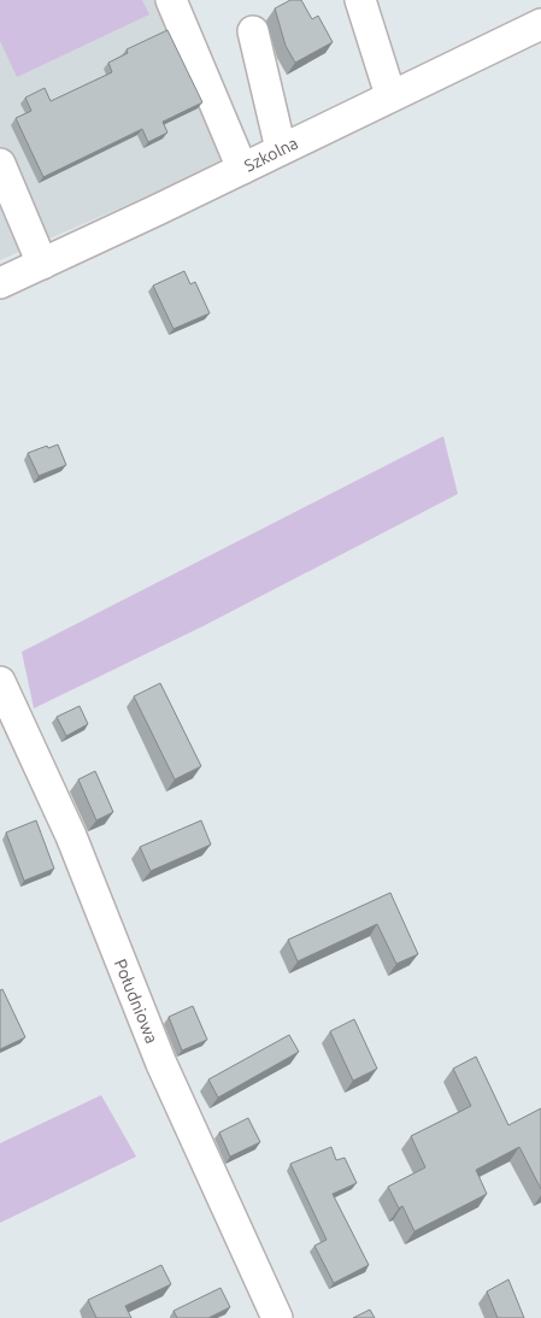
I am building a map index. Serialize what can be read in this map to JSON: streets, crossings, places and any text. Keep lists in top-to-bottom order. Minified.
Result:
{"streets":{"street":["Szkolna","Południowa"]}}
